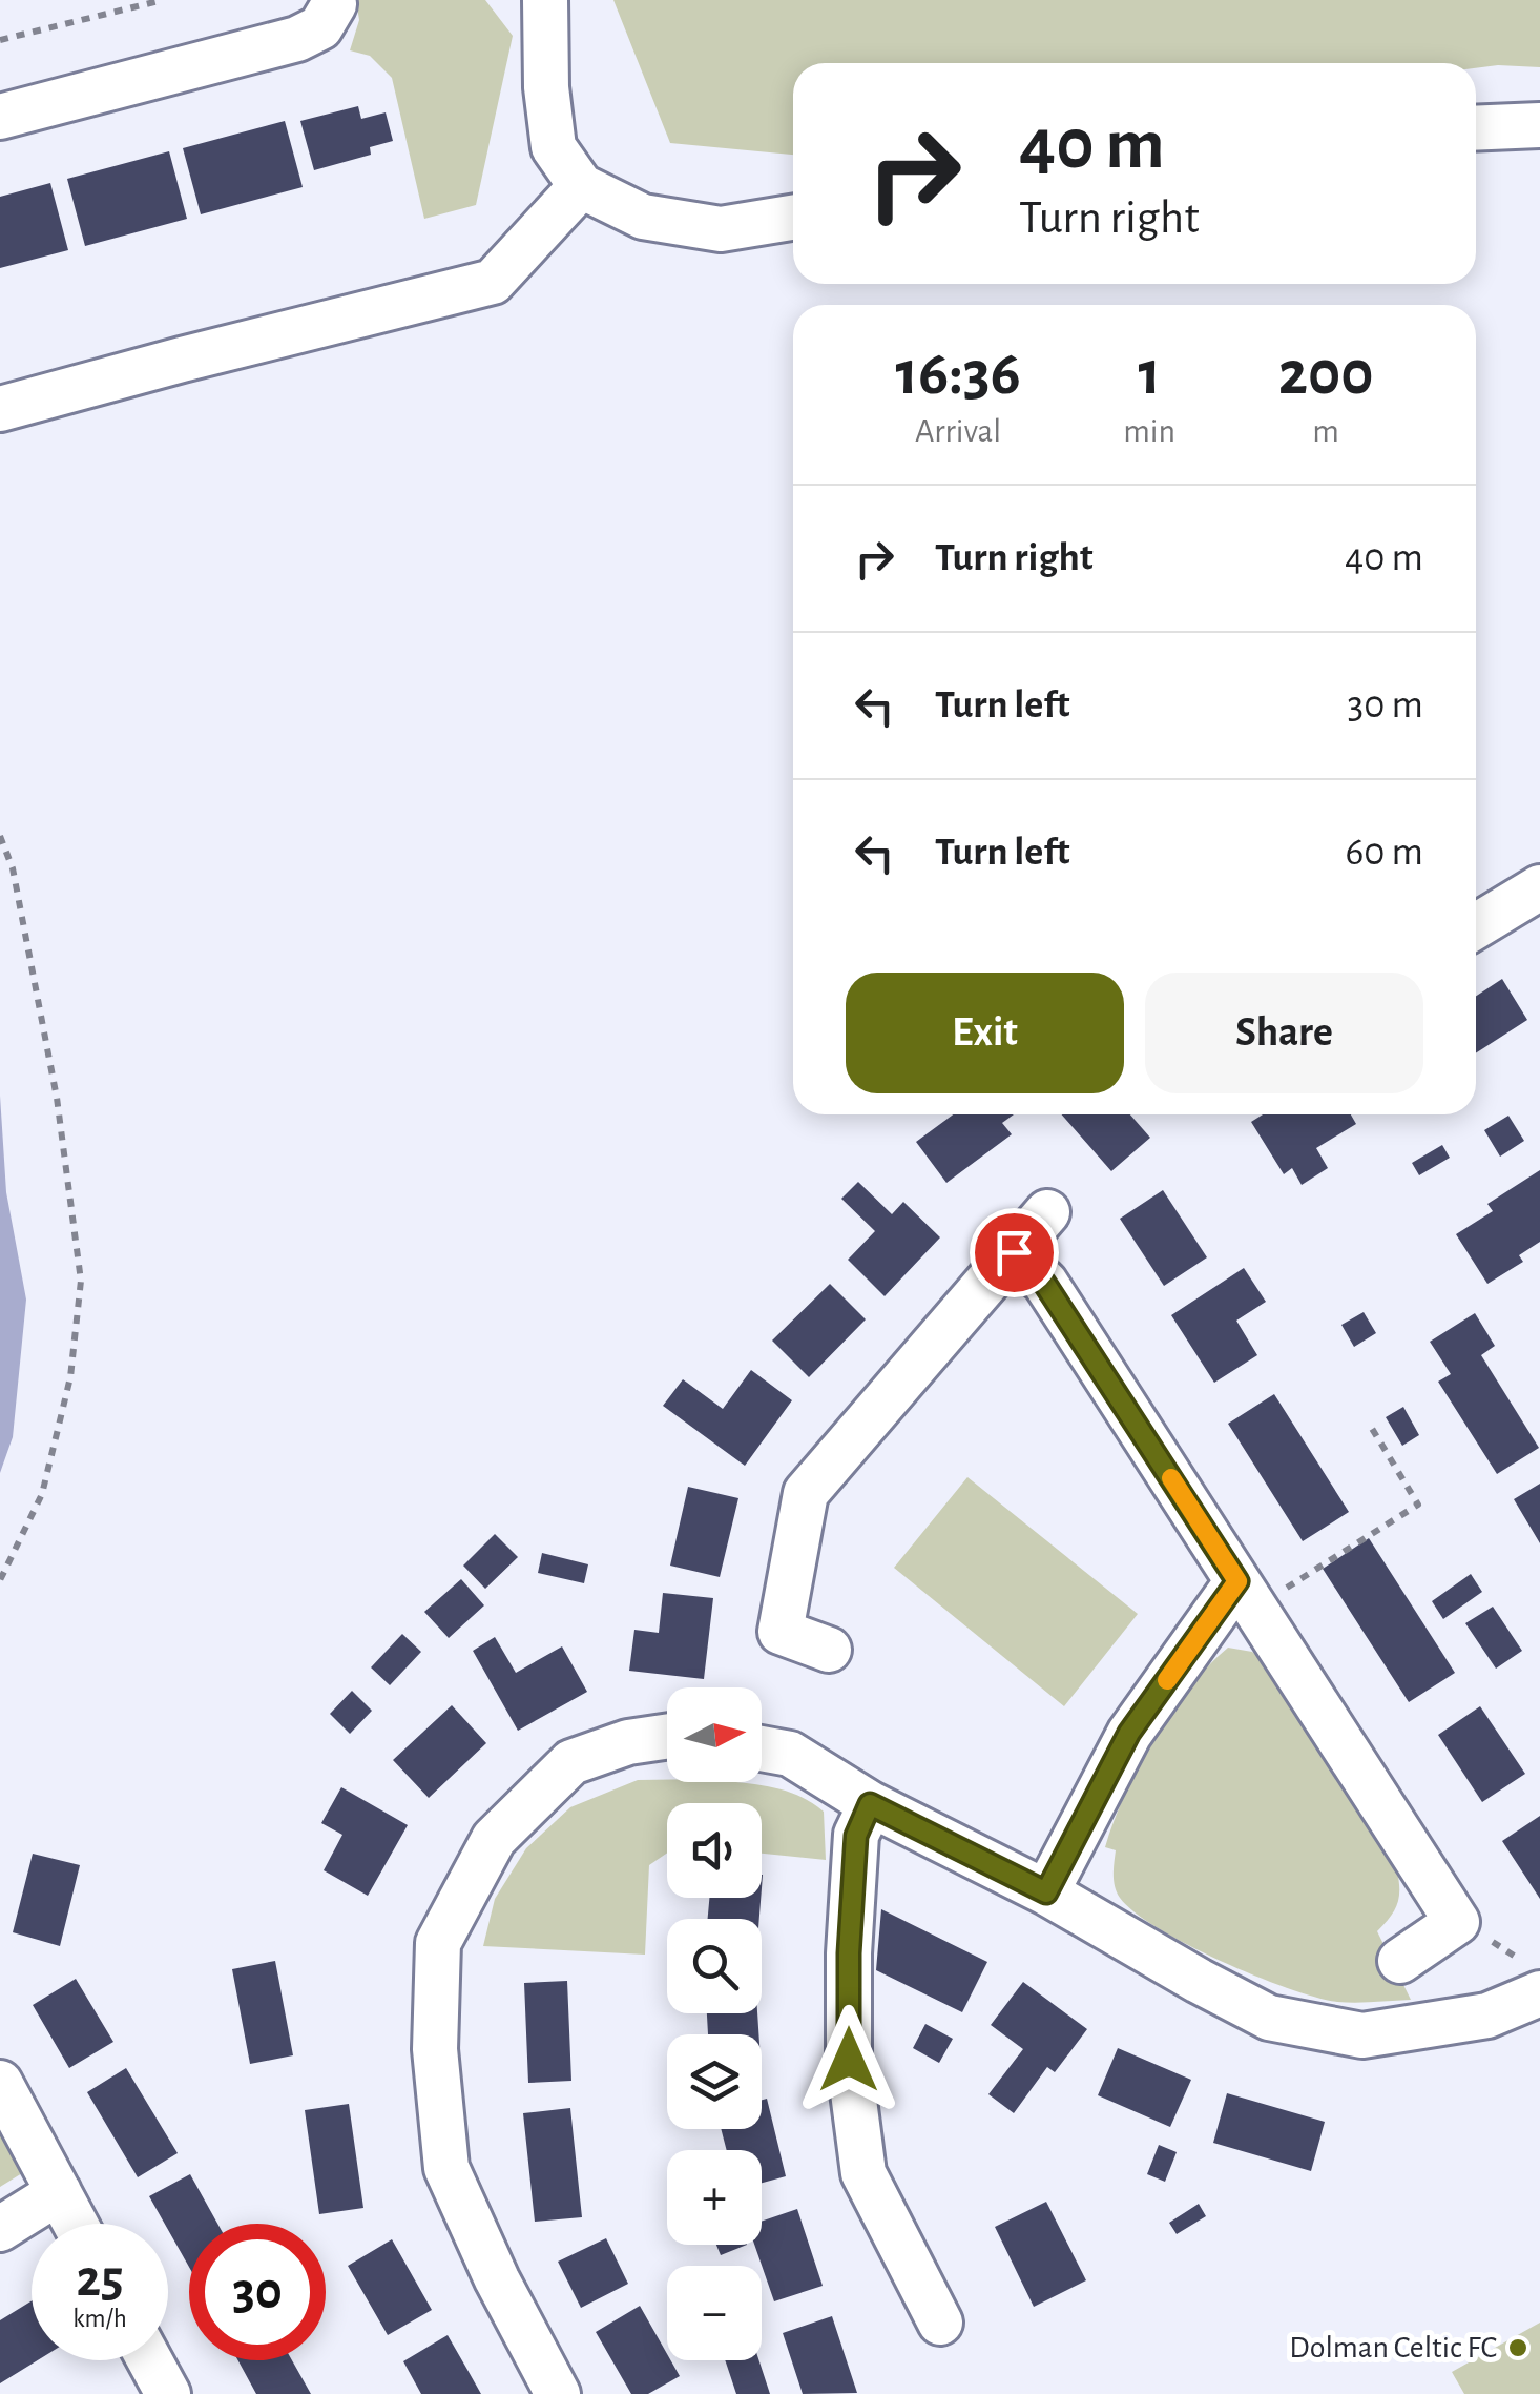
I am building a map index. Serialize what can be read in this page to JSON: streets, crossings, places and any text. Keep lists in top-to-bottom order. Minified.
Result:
{"places":["Dolman Celtic FC"],"north":"right","page":{"turn":["40 m","Turn right"],"eta":["16:36","Arrival","1","min","200","m"],"list":[{"name":"Turn right","value":"40 m"},{"name":"Turn left","value":"30 m"},{"name":"Turn left","value":"60 m"}],"buttons":["Exit","Share"],"map_buttons":["+","−"],"speed":"25 km/h","limit":"30"}}
